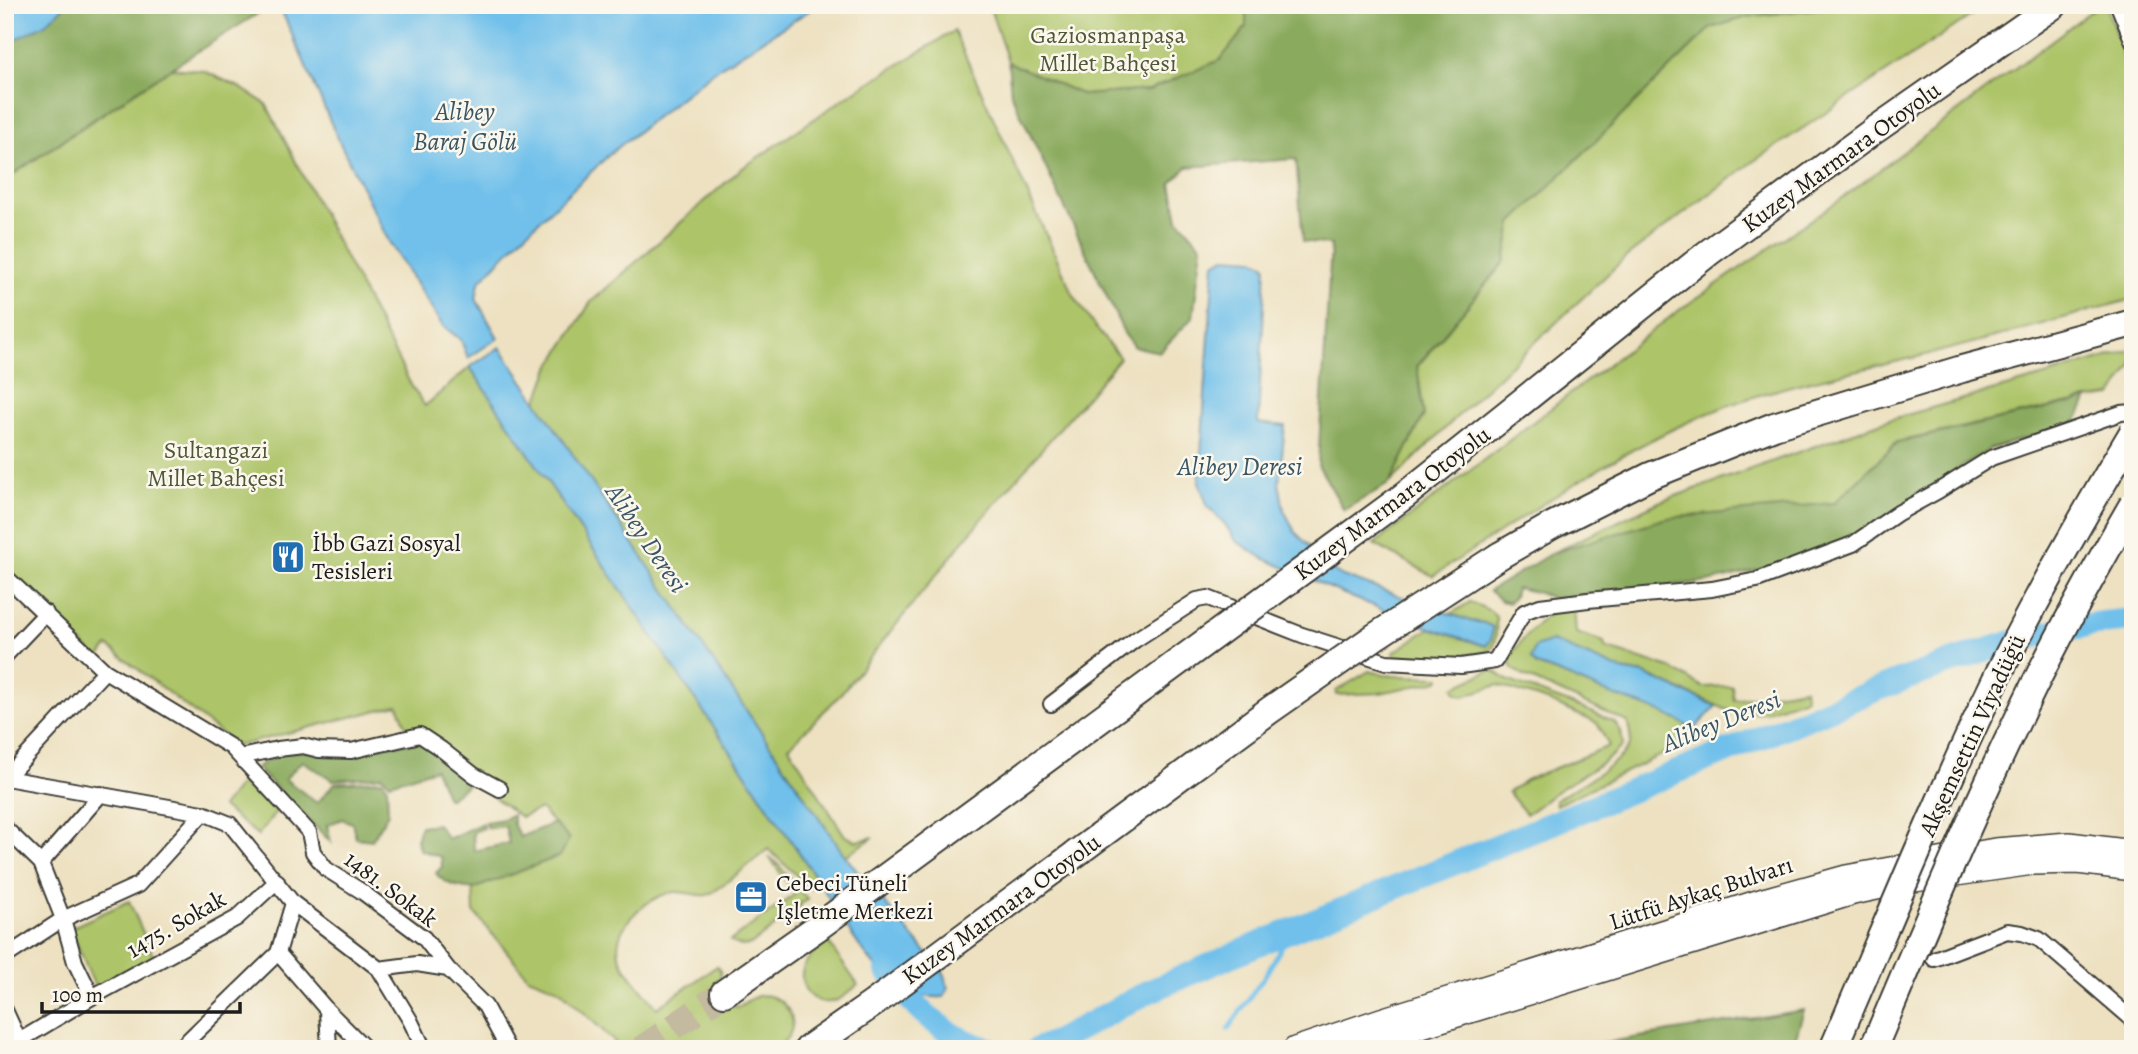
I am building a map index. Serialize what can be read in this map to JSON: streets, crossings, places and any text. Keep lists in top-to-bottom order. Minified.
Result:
{"streets":{"highway":["Kuzey Marmara Otoyolu","Akşemsettin Viyadüğü"],"main road":["Lütfü Aykaç Bulvarı"],"street":["1481. Sokak","1475. Sokak"]},"water":["Alibey Baraj Gölü","Alibey Deresi"],"parks":["Gaziosmanpaşa Millet Bahçesi","Sultangazi Millet Bahçesi"],"places":{"restaurant":["İbb Gazi Sosyal Tesisleri"],"office":["Cebeci Tüneli İşletme Merkezi"]},"scale_bar":"100 m"}
